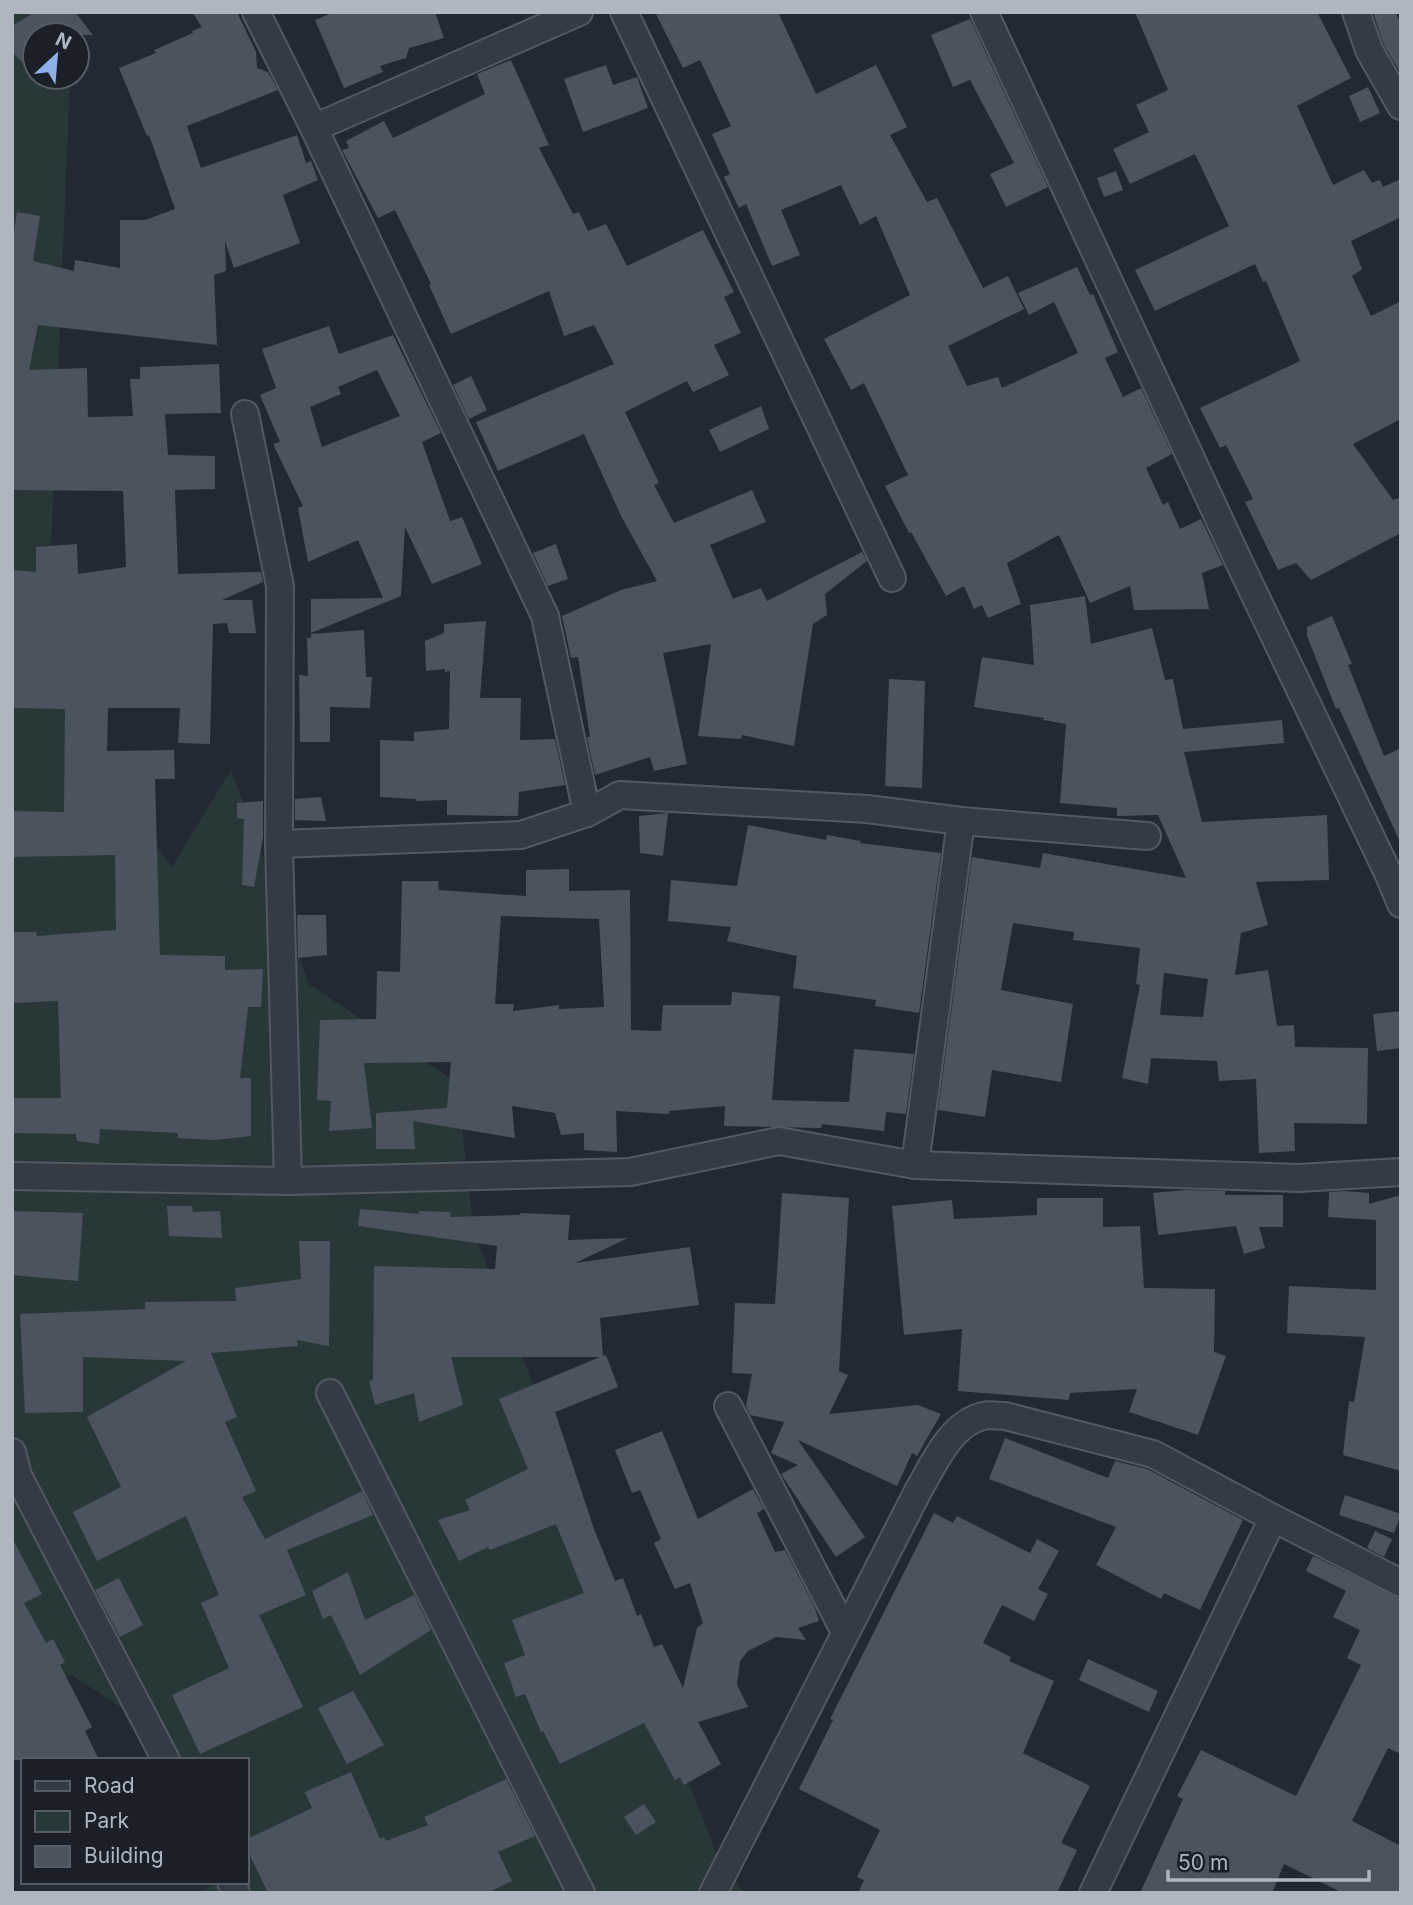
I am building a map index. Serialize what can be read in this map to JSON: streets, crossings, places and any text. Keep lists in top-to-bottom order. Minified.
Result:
{"legend":["Road","Park","Building"],"scale_bar":"50 m","north":"top right"}
